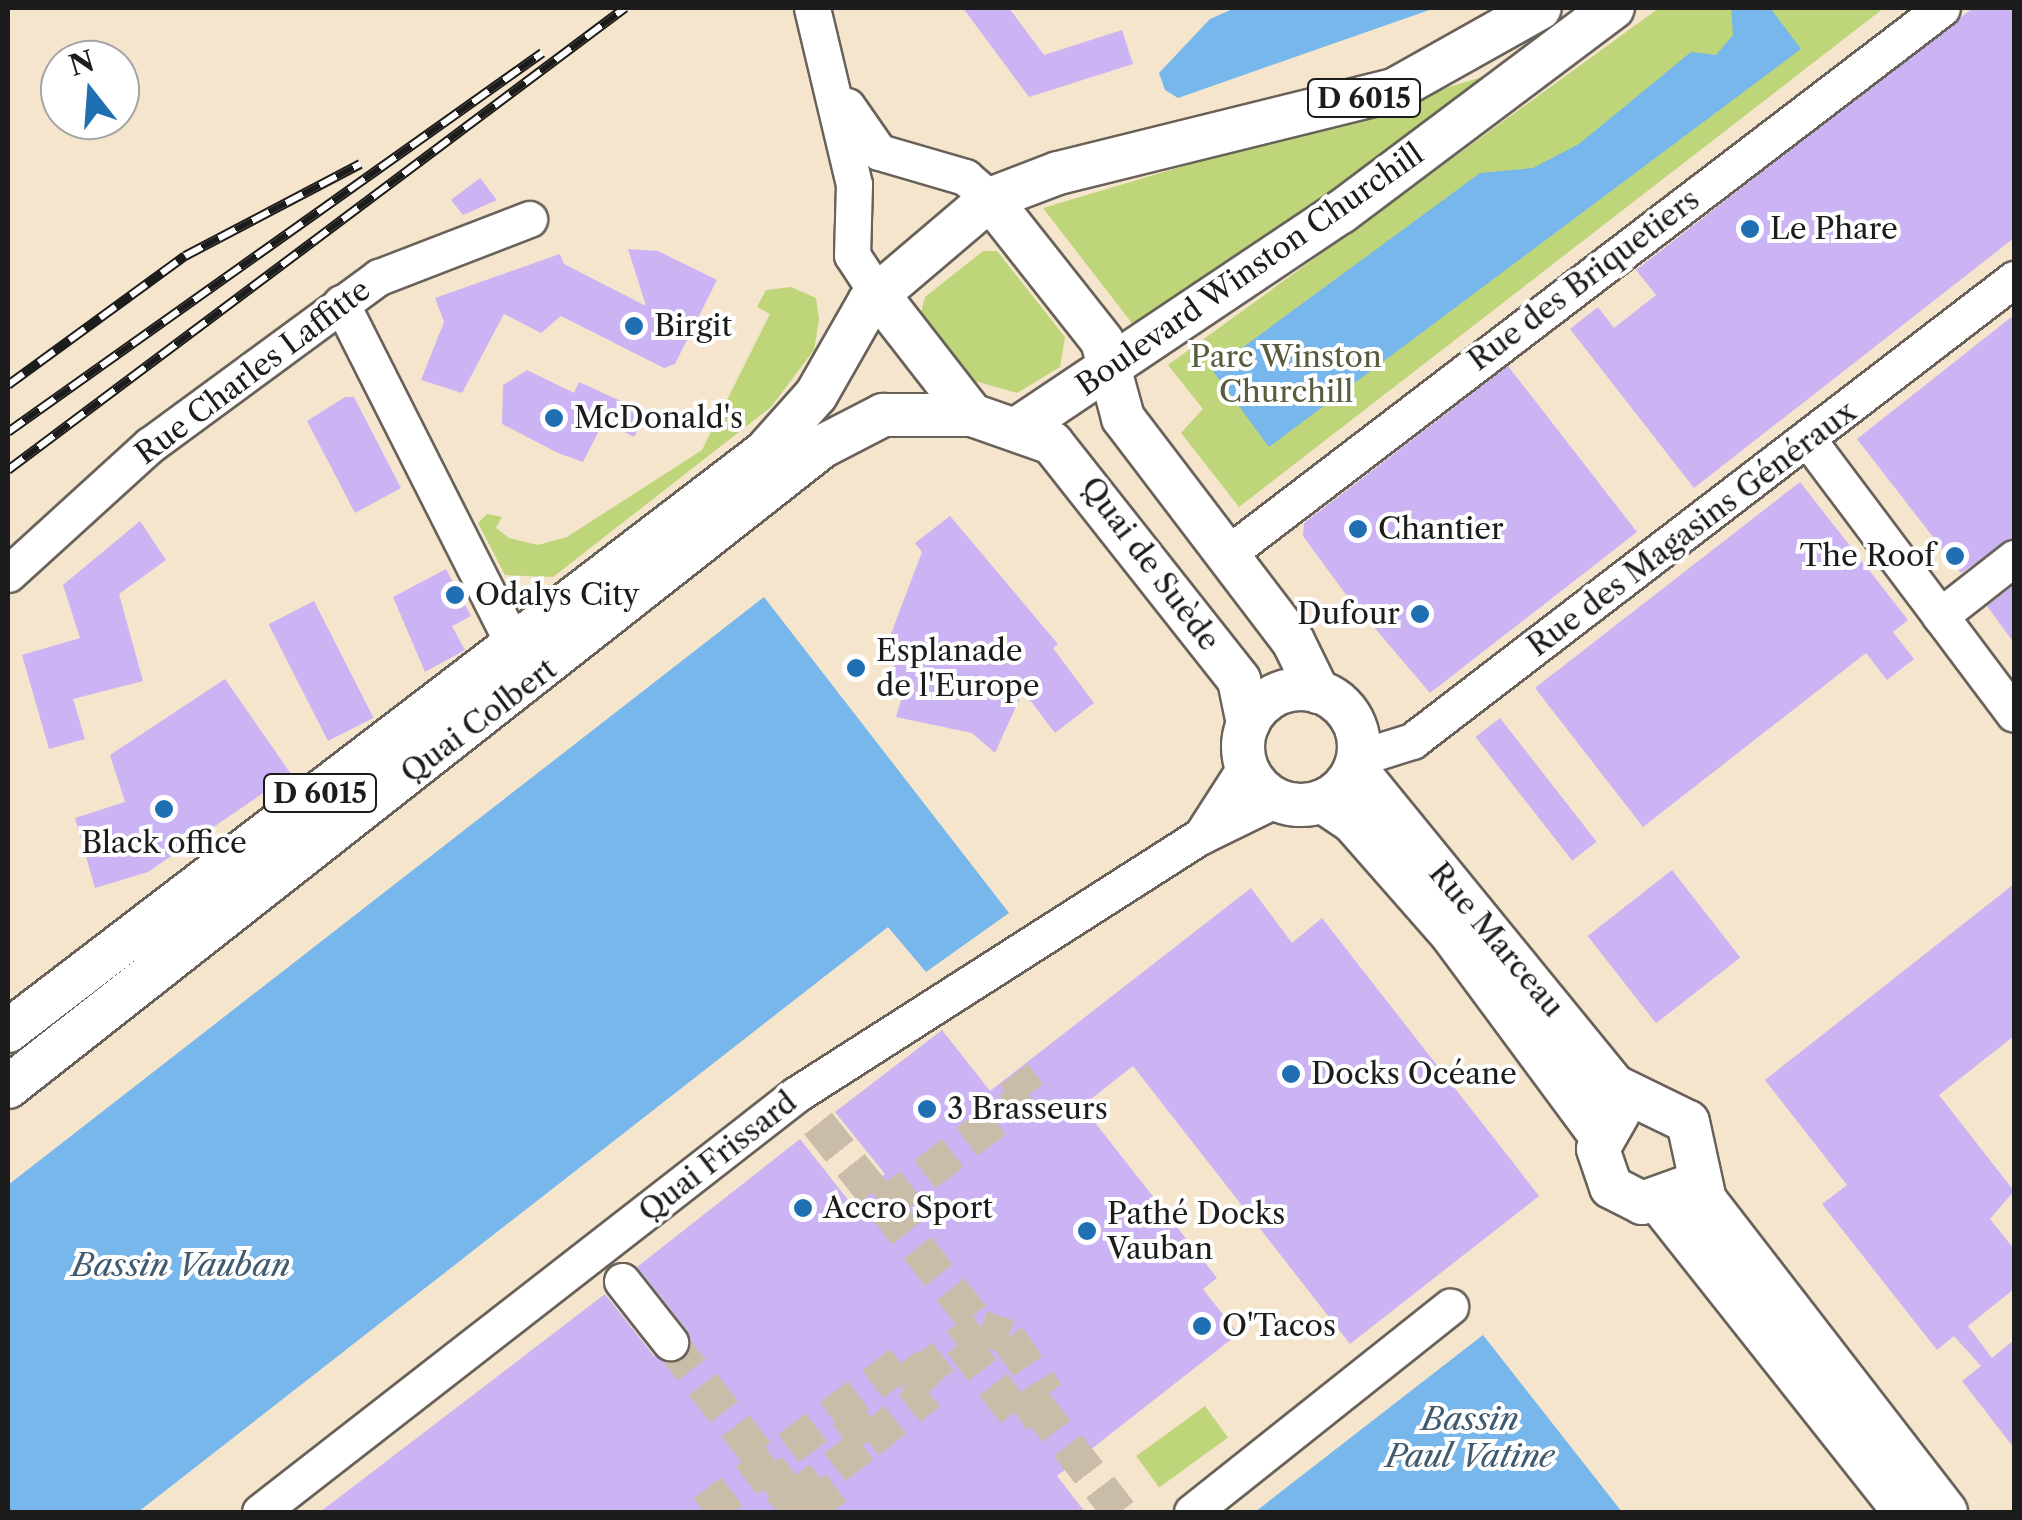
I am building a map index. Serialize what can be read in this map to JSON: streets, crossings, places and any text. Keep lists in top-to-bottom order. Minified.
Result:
{"streets":{"main road":["D 6015","Boulevard Winston Churchill","Quai de Suède","Quai Colbert","Rue Marceau"],"street":["Rue des Briquetiers","Rue Charles Laffitte","Rue des Magasins Généraux","Quai Frissard"]},"crossings":[["D 6015","Quai Colbert"],["Boulevard Winston Churchill","Quai de Suède"],["Rue des Magasins Généraux","Quai de Suède"],["Rue des Magasins Généraux","Rue Marceau"],["Rue des Magasins Généraux","Quai Frissard"],["Quai de Suède","Rue Marceau"],["Quai de Suède","Quai Frissard"],["Rue Marceau","Quai Frissard"]],"water":["Bassin Vauban","Bassin Paul Vatine"],"parks":["Parc Winston Churchill"],"places":["Le Phare","Birgit","McDonald's","Chantier","The Roof","Odalys City","Dufour","Esplanade de l'Europe","Black office","Docks Océane","3 Brasseurs","Accro Sport","Pathé Docks Vauban","O'Tacos"],"north":"top"}
